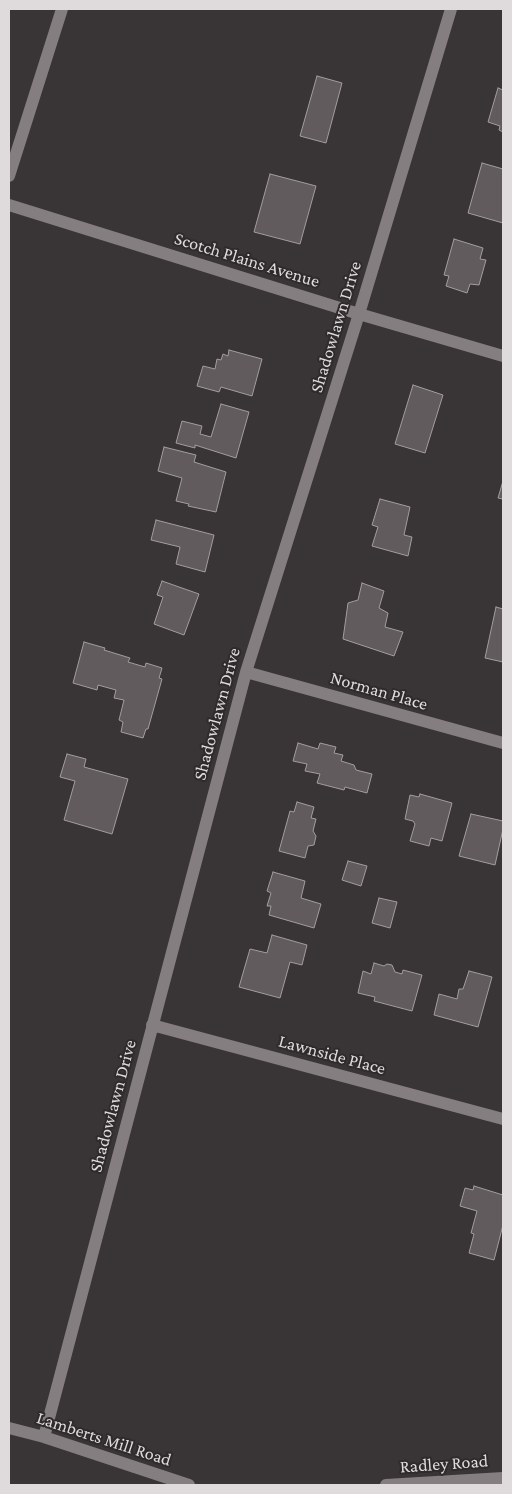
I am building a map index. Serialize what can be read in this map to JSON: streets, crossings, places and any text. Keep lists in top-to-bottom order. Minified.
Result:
{"streets":{"street":["Scotch Plains Avenue","Shadowlawn Drive","Norman Place","Lawnside Place","Lamberts Mill Road","Radley Road"]},"crossings":[["Scotch Plains Avenue","Shadowlawn Drive"],["Shadowlawn Drive","Norman Place"],["Shadowlawn Drive","Lawnside Place"],["Shadowlawn Drive","Lamberts Mill Road"]]}
